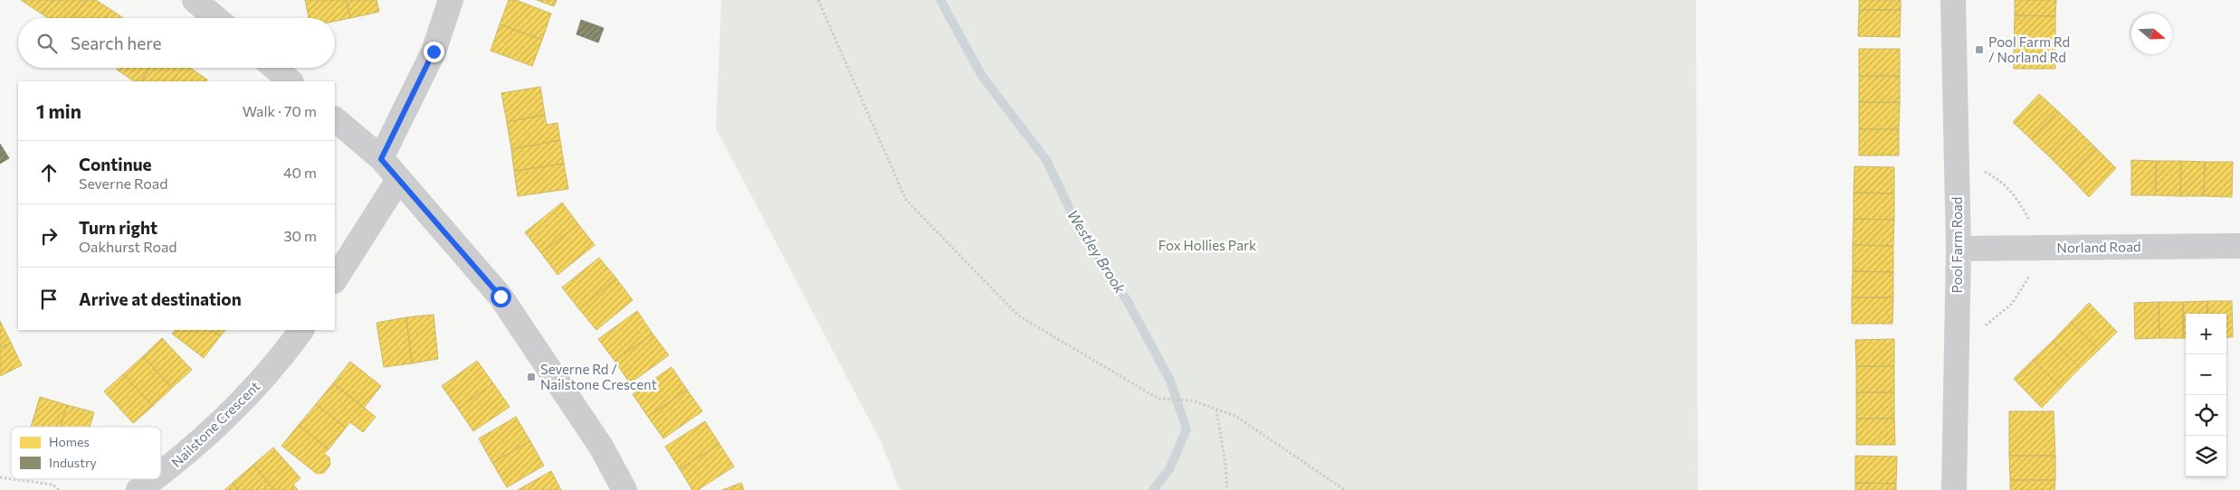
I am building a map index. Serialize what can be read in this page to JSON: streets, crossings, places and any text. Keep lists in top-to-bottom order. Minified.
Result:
{"streets":{"street":["Pool Farm Road","Norland Road","Nailstone Crescent"]},"crossings":[["Pool Farm Road","Norland Road"]],"water":["Westley Brook"],"parks":["Fox Hollies Park"],"places":{"transit":["Pool Farm Rd / Norland Rd","Severne Rd / Nailstone Crescent"]},"legend":["Homes","Industry"],"north":"right","page":{"search":"Search here","heading":["1 min","Walk · 70 m"],"list":[["Continue","Severne Road","40 m"],["Turn right","Oakhurst Road","30 m"],"Arrive at destination"],"map_buttons":["+","−"]}}
